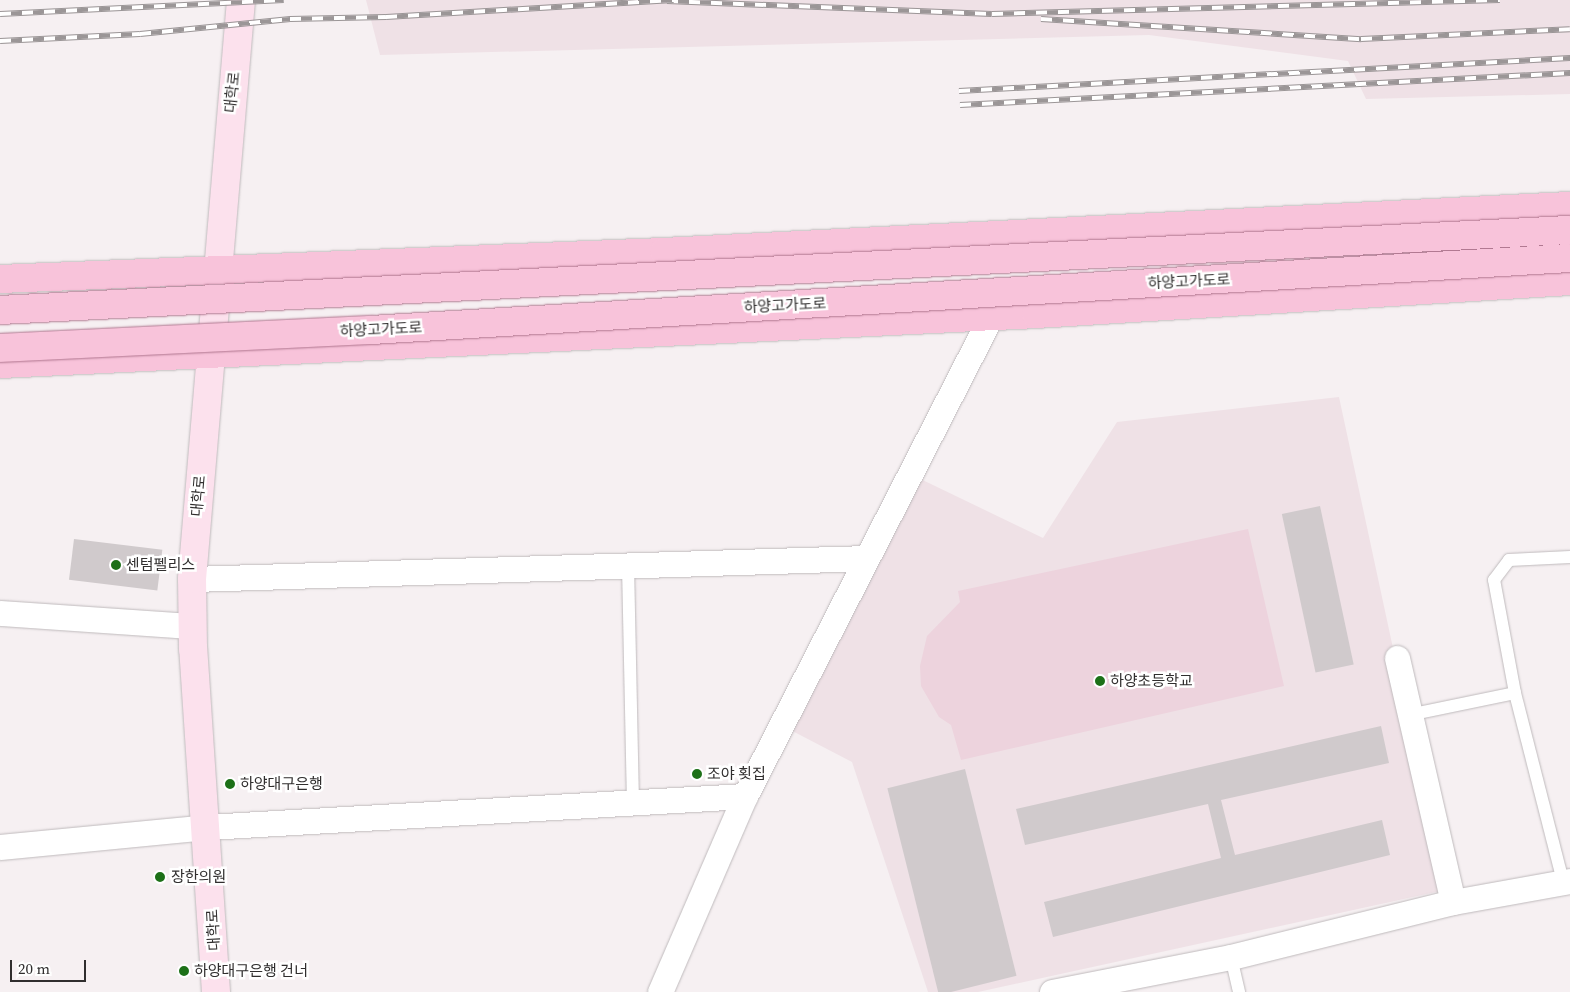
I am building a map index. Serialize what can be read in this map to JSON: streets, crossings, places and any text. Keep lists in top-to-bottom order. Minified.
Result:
{"streets":{"main road":["대학로","하양고가도로"]},"places":["센텀펠리스","하양초등학교","조야 횟집","하양대구은행","장한의원","하양대구은행 건너"],"scale_bar":"20 m"}
